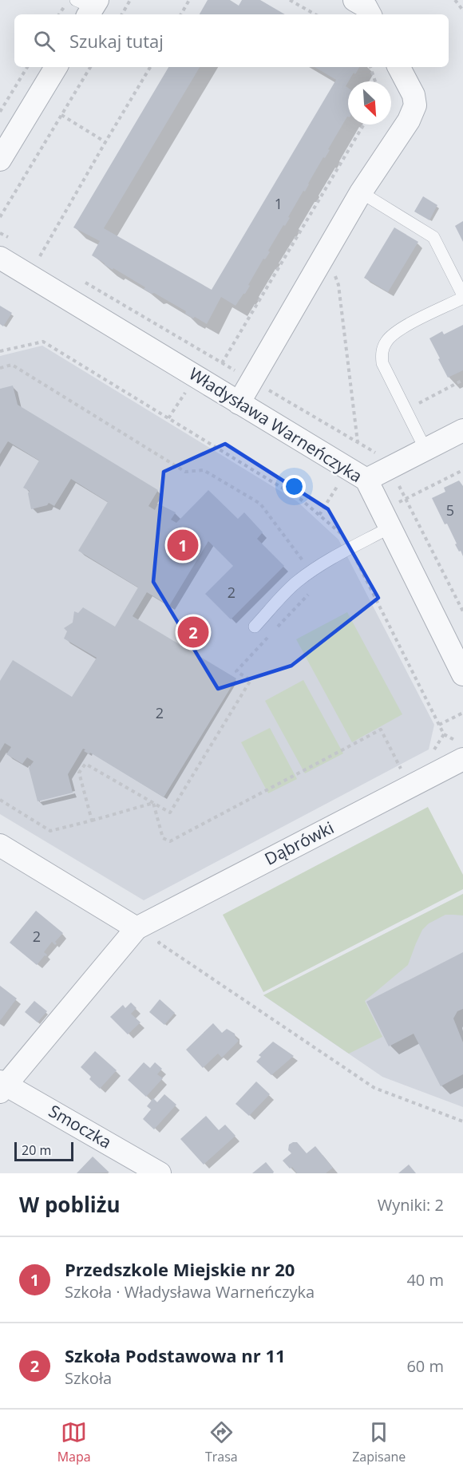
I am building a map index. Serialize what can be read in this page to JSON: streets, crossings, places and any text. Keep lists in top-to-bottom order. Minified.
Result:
{"streets":{"street":["Władysława Warneńczyka","Dąbrówki","Smoczka"]},"crossings":[["Dąbrówki","Smoczka"]],"house_numbers":["1","5","2","2","2"],"scale_bar":"20 m","north":"bottom right","page":{"search":"Szukaj tutaj","pins":["1","2"],"scale":"20 m","heading":["W pobliżu","Wyniki: 2"],"list":[{"mark":"1","name":"Przedszkole Miejskie nr 20","note":"Szkoła · Władysława Warneńczyka","value":"40 m"},{"mark":"2","name":"Szkoła Podstawowa nr 11","note":"Szkoła","value":"60 m"}],"nav":["Mapa","Trasa","Zapisane"]}}
